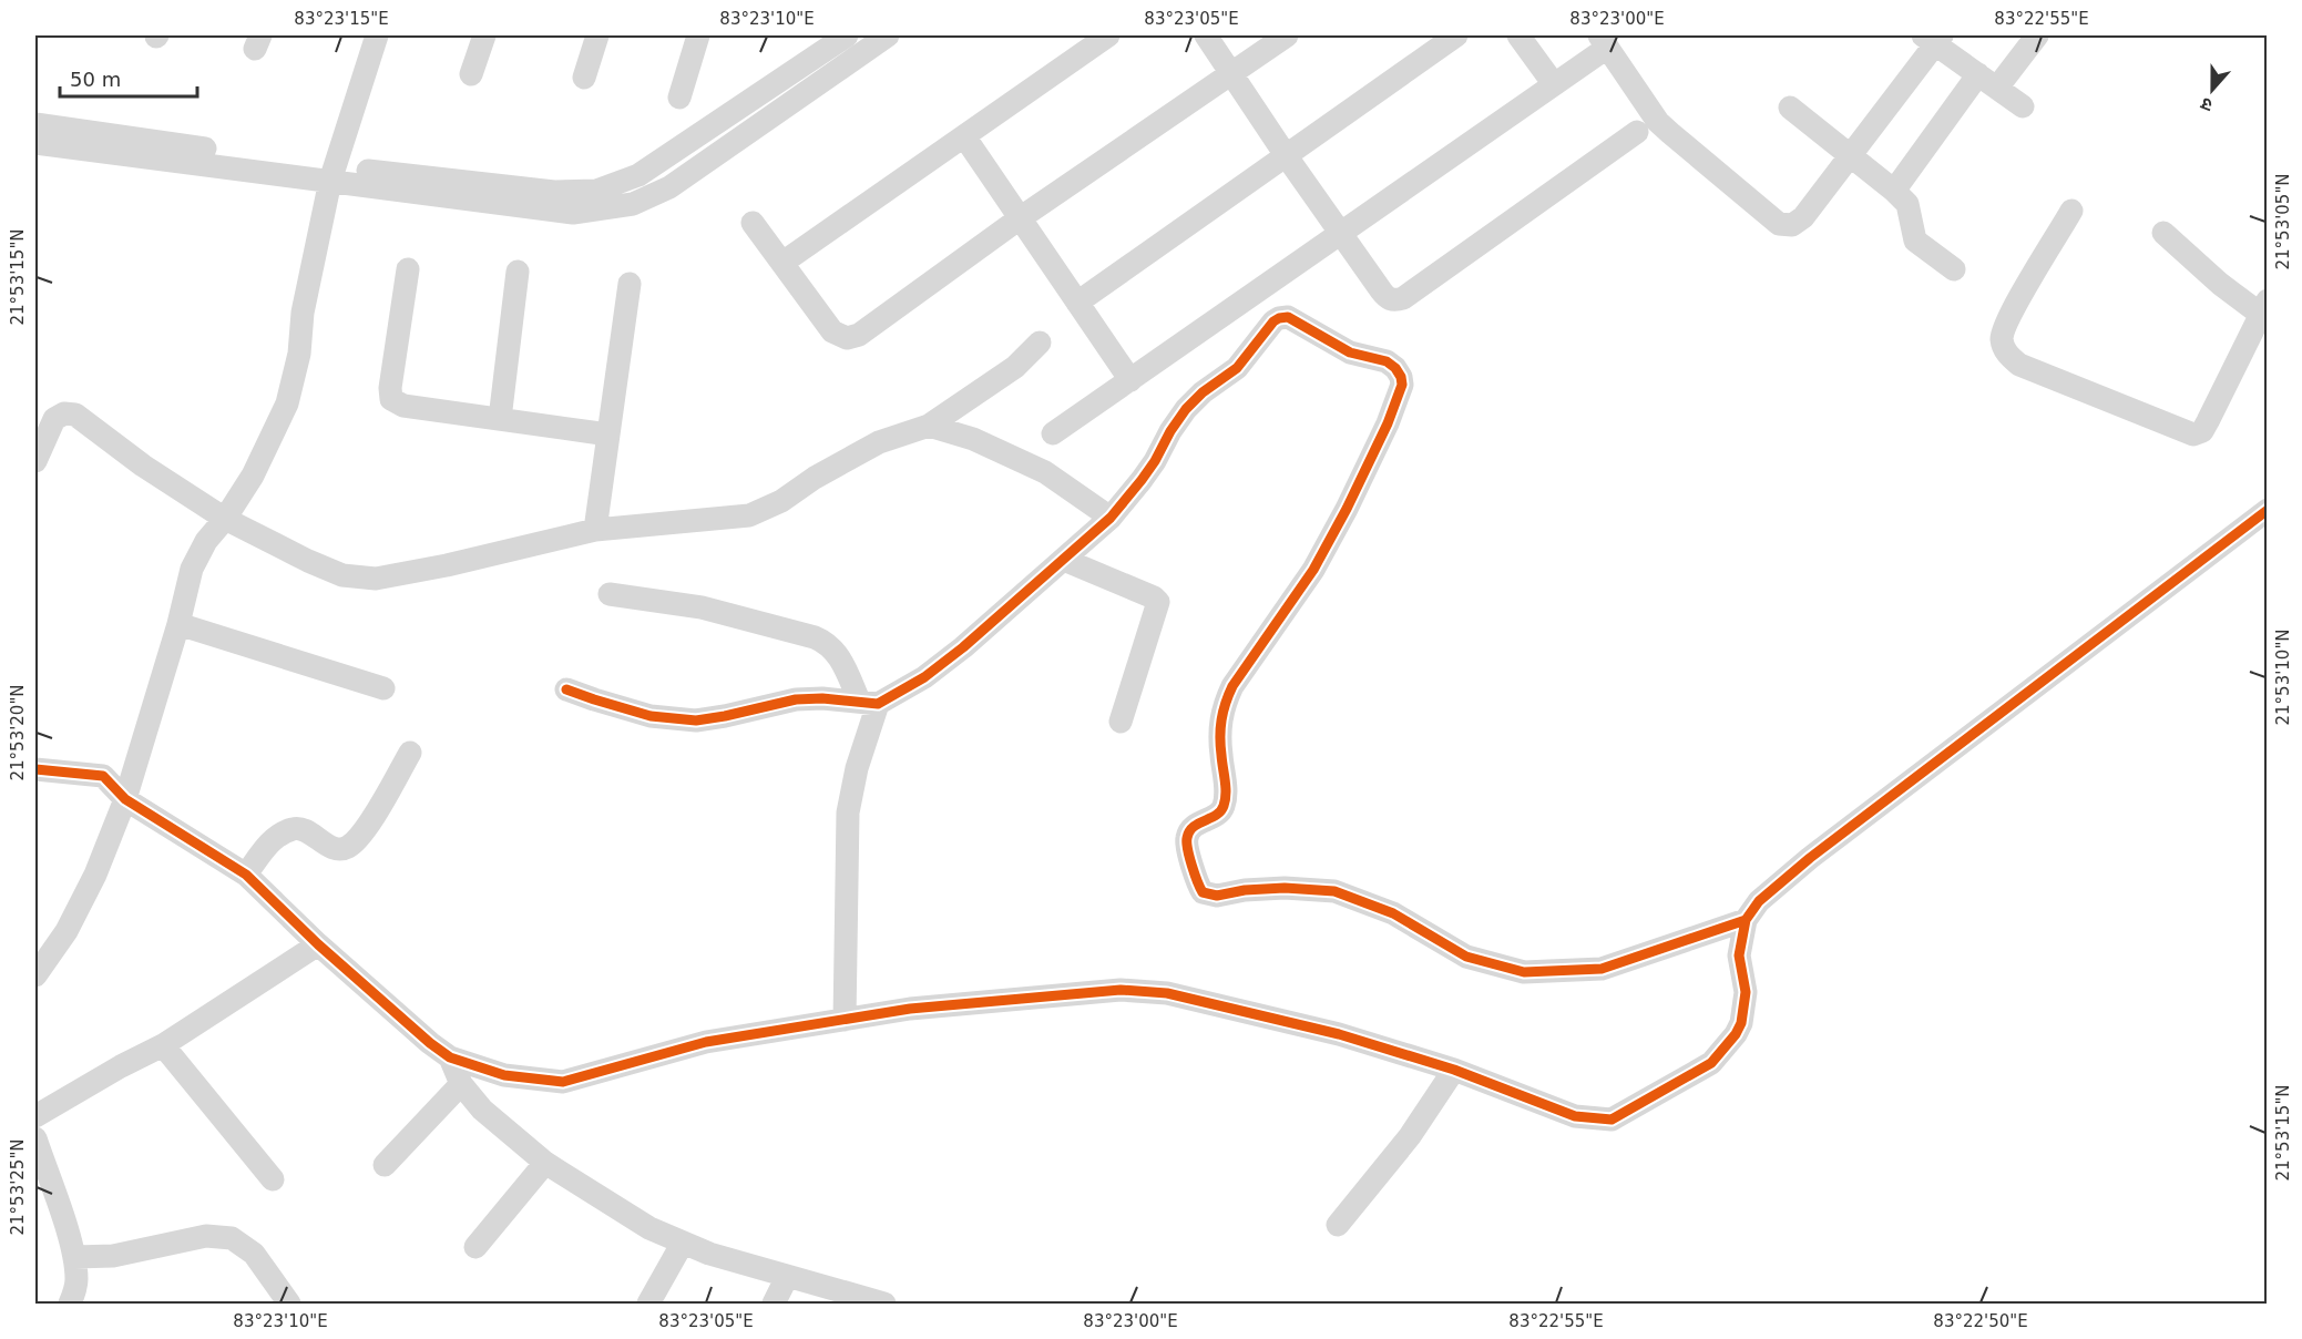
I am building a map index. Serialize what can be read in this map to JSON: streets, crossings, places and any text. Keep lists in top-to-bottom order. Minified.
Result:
{"scale_bar":"50 m","north":"bottom","coordinates":["83°23'15\"E","83°23'10\"E","83°23'05\"E","83°23'00\"E","83°22'55\"E","21°53'05\"N","21°53'15\"N","21°53'10\"N","21°53'20\"N","21°53'25\"N","83°22'50\"E"]}
